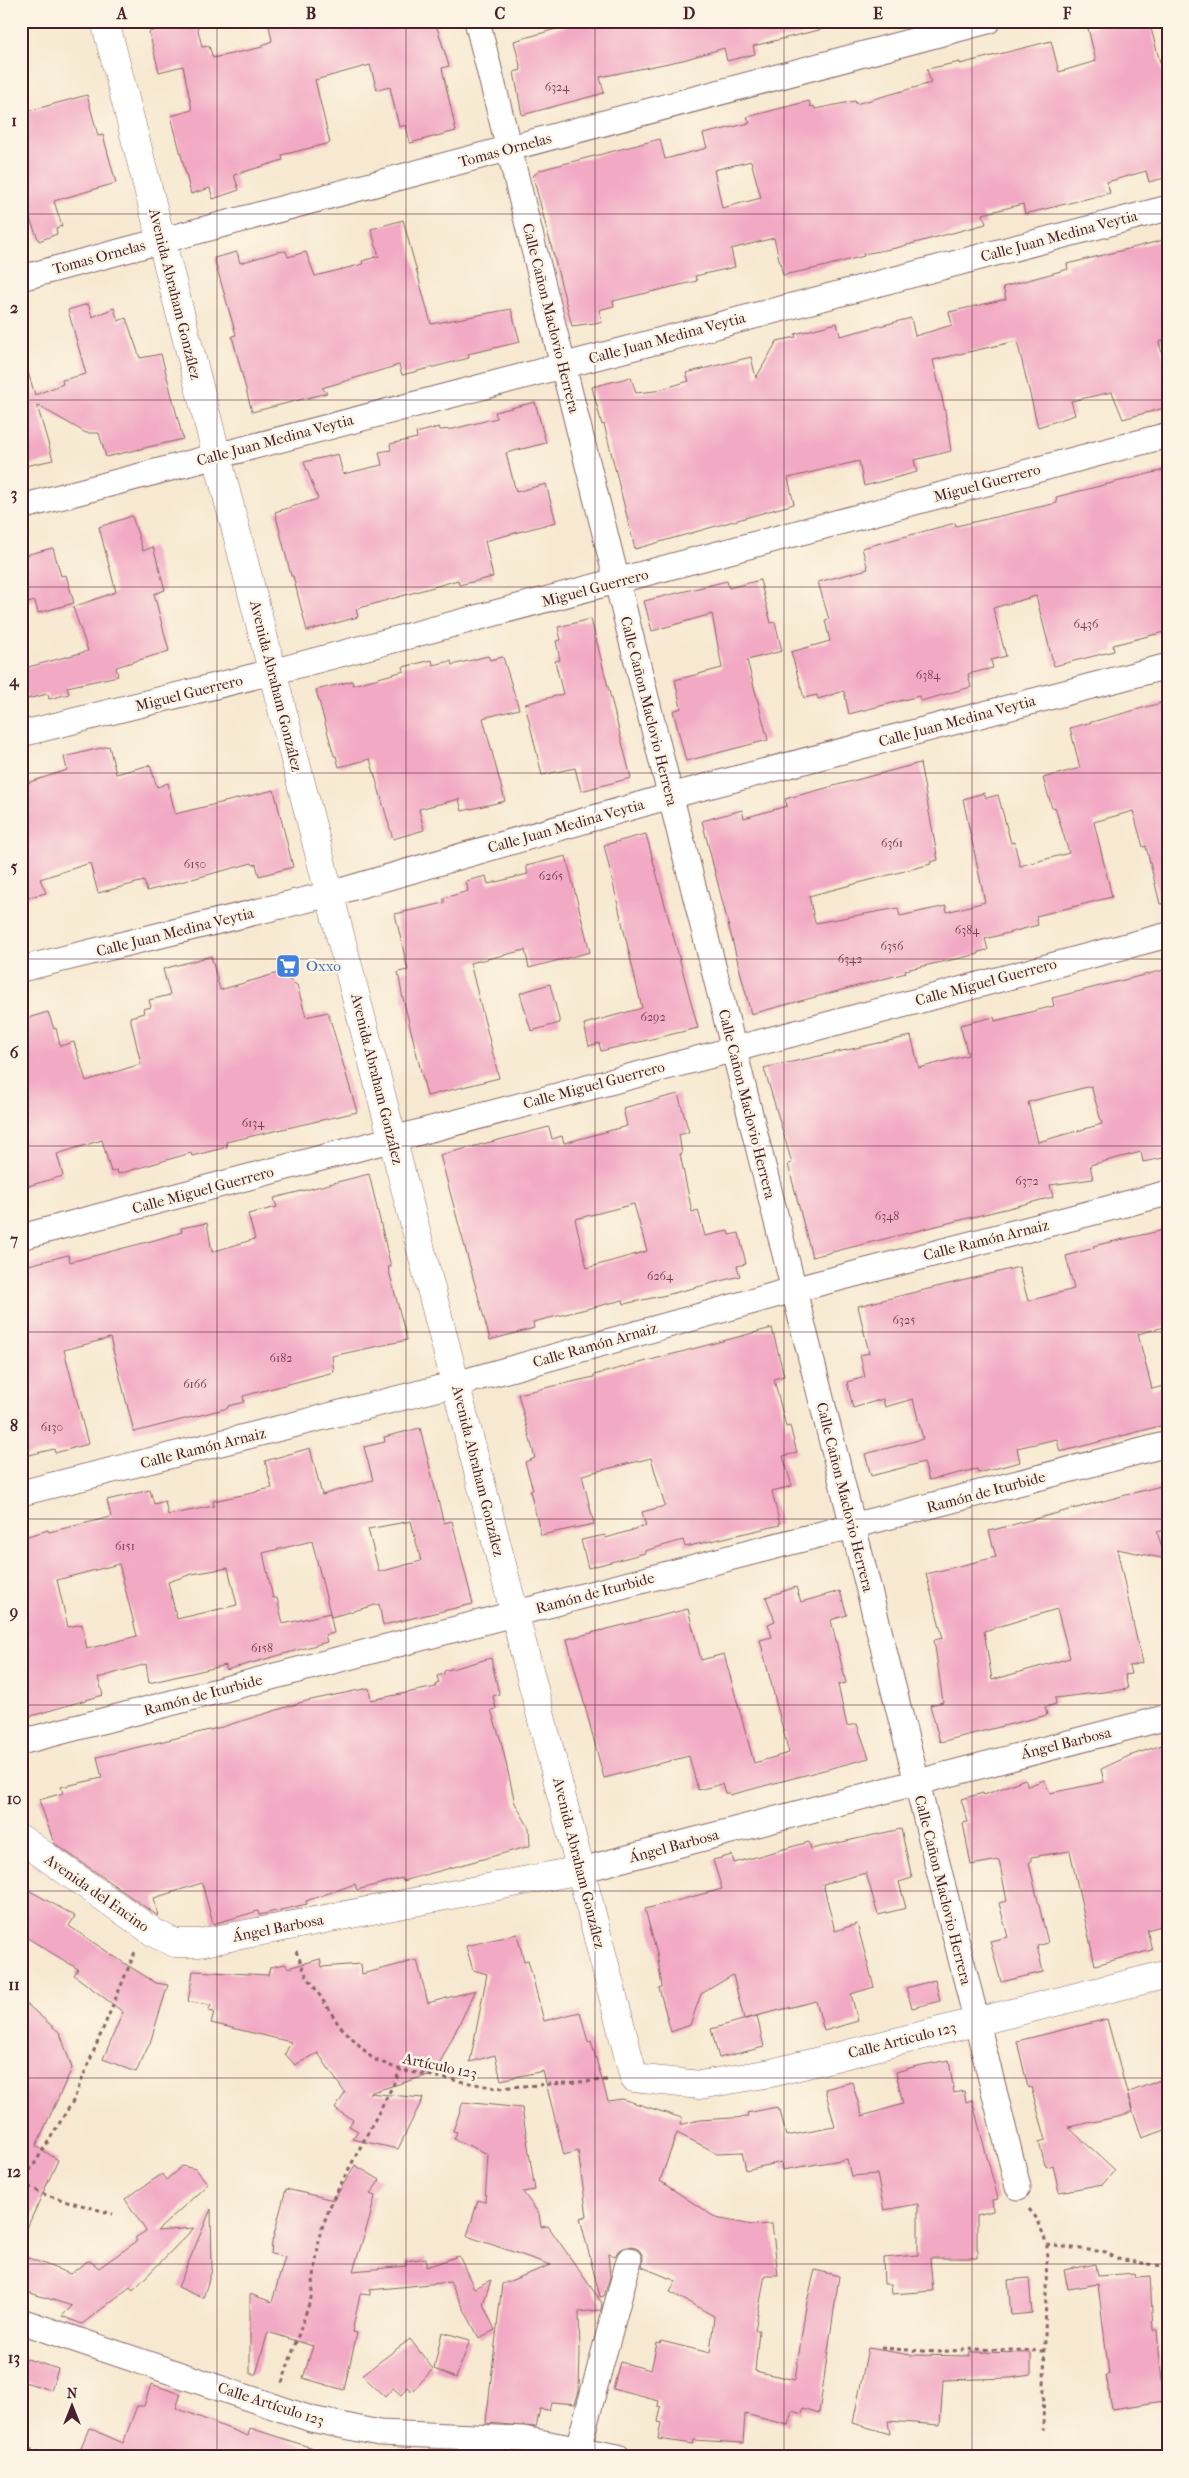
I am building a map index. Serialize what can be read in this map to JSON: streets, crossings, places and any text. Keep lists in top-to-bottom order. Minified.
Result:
{"streets":{"main road":["Avenida Abraham González","Ángel Barbosa","Avenida del Encino","Calle Articulo 123"],"street":["Tomas Ornelas","Calle Juan Medina Veytia","Calle Cañon Maclovio Herrera","Miguel Guerrero","Calle Miguel Guerrero","Calle Ramón Arnaiz","Ramón de Iturbide","Calle Artículo 123"],"path":["Artículo 123"]},"crossings":[["Tomas Ornelas","Avenida Abraham González"],["Tomas Ornelas","Calle Cañon Maclovio Herrera"],["Calle Juan Medina Veytia","Avenida Abraham González"],["Calle Juan Medina Veytia","Calle Cañon Maclovio Herrera"],["Avenida Abraham González","Miguel Guerrero"],["Avenida Abraham González","Calle Miguel Guerrero"],["Avenida Abraham González","Calle Ramón Arnaiz"],["Avenida Abraham González","Ramón de Iturbide"],["Avenida Abraham González","Ángel Barbosa"],["Avenida Abraham González","Calle Articulo 123"],["Avenida Abraham González","Artículo 123"],["Calle Cañon Maclovio Herrera","Miguel Guerrero"],["Calle Cañon Maclovio Herrera","Calle Miguel Guerrero"],["Calle Cañon Maclovio Herrera","Calle Ramón Arnaiz"],["Calle Cañon Maclovio Herrera","Ramón de Iturbide"],["Calle Cañon Maclovio Herrera","Ángel Barbosa"],["Calle Cañon Maclovio Herrera","Calle Articulo 123"],["Ángel Barbosa","Avenida del Encino"],["Ángel Barbosa","Artículo 123"],["Calle Articulo 123","Artículo 123"]],"places":{"supermarket":["Oxxo"]},"house_numbers":["6324","6436","6384","6361","6150","6265","6384","6356","6342","6292","6134","6372","6348","6264","6325","6182","6166","6130","6151","6158"],"north":"top","grid":{"columns":["A","B","C","D","E","F"],"rows":["1","2","3","4","5","6","7","8","9","10","11","12","13"]}}
